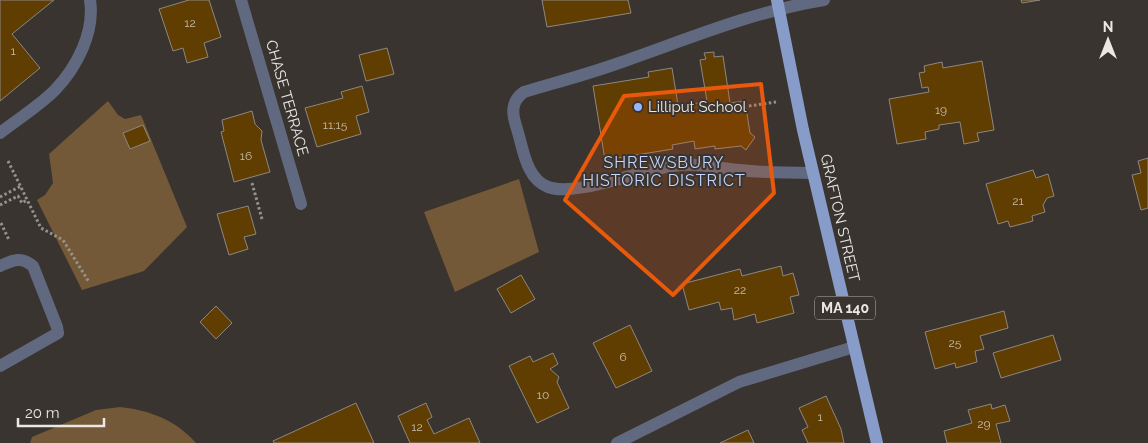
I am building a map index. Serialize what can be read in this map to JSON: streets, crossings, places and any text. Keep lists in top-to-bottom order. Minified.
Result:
{"streets":{"main road":["GRAFTON STREET","MA 140"],"street":["CHASE TERRACE"]},"districts":["SHREWSBURY HISTORIC DISTRICT"],"places":["Lilliput School"],"house_numbers":["12","1","19","11;15","16","21","22","25","6","10","1","29","12"],"scale_bar":"20 m","north":"top"}
